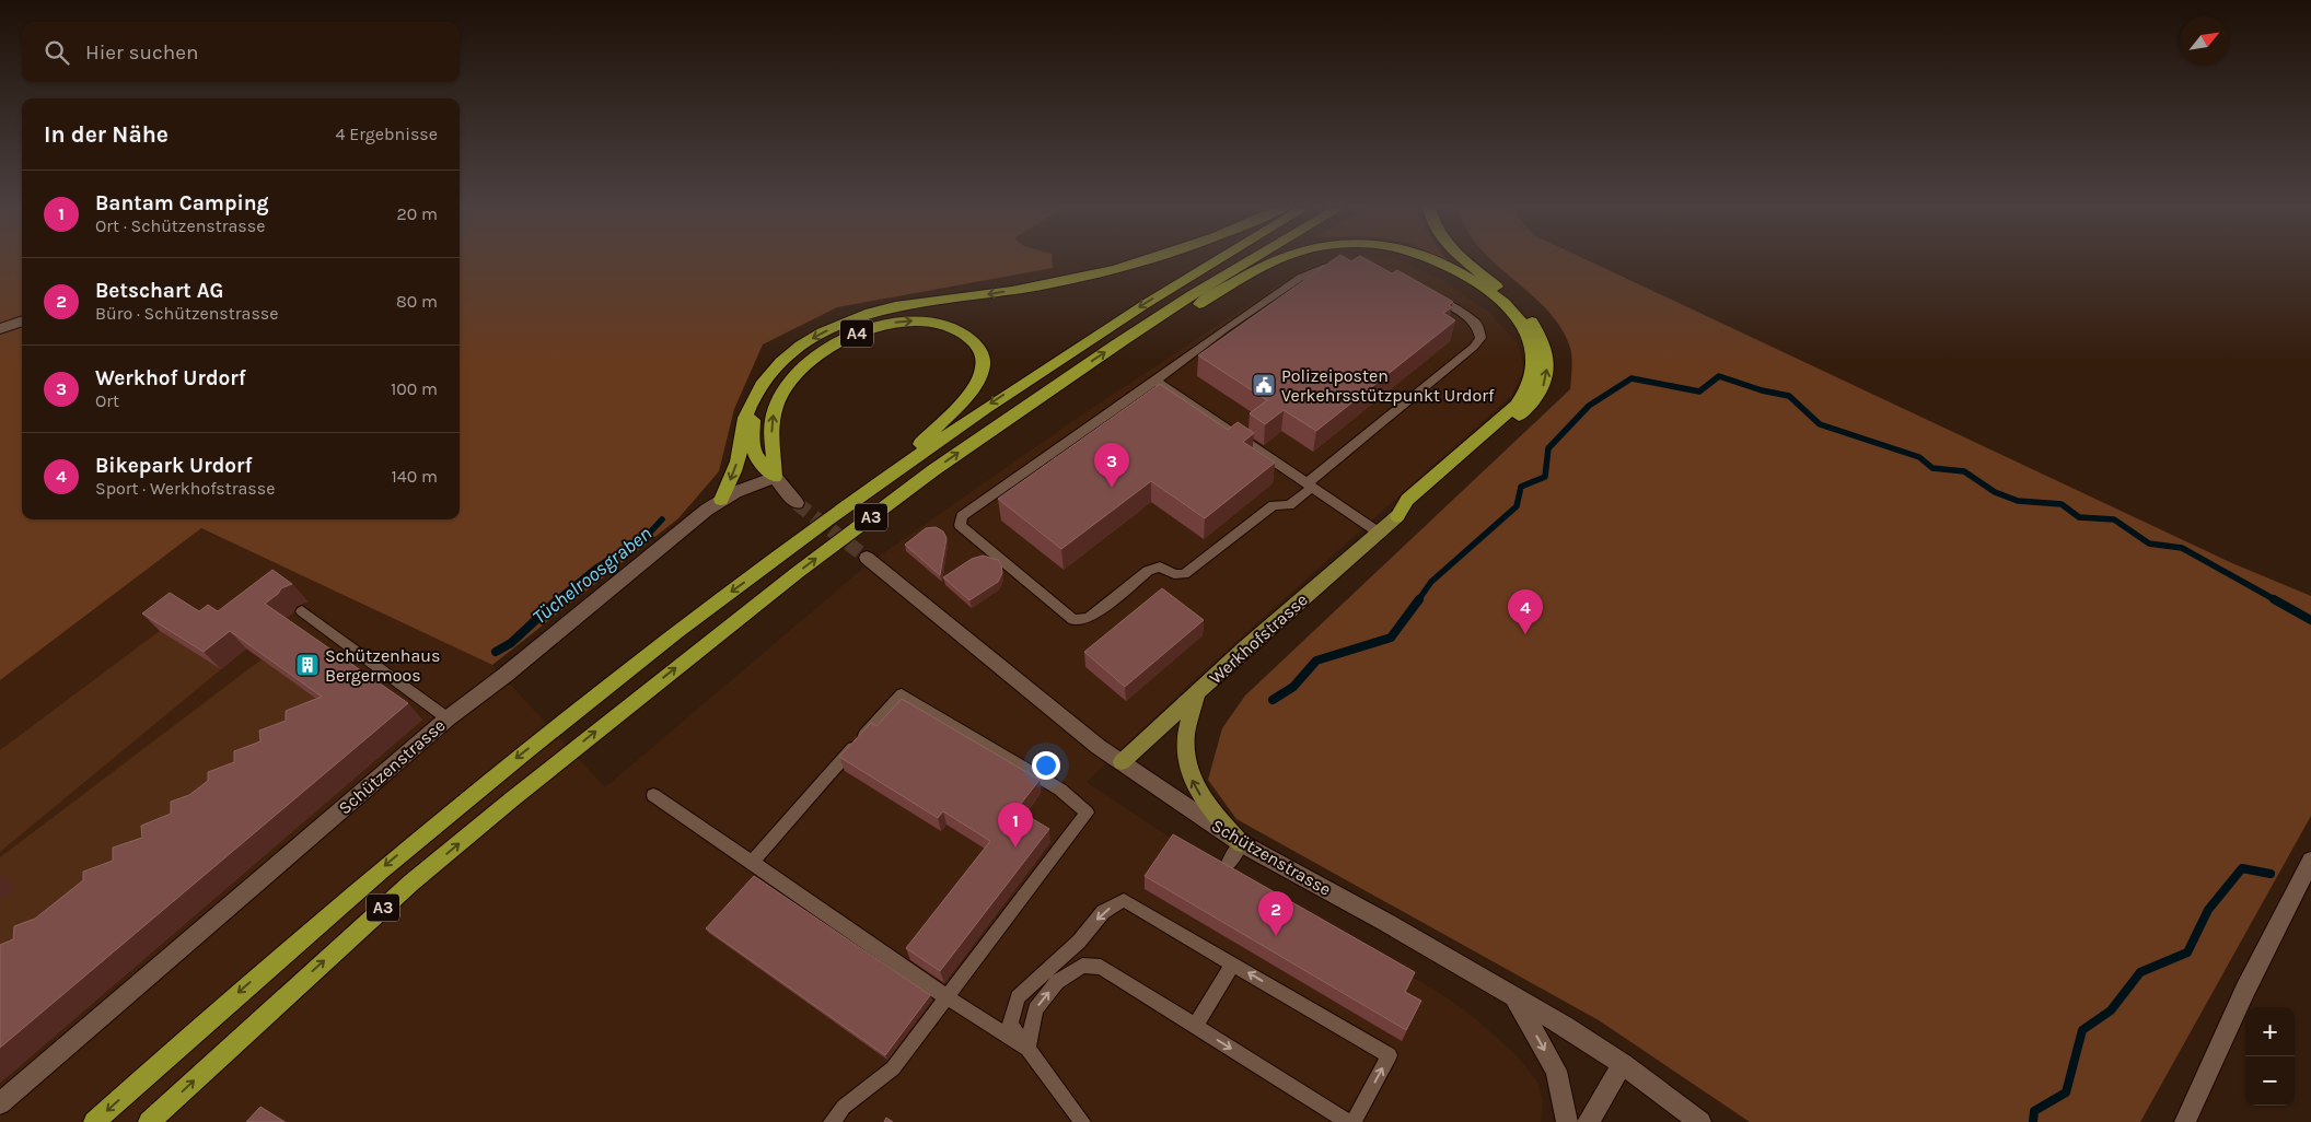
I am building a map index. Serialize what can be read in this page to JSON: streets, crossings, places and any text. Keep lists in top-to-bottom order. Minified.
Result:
{"streets":{"highway":["A4","A3"],"main road":["Werkhofstrasse","Schützenstrasse"]},"crossings":[["A4","A3"],["A4","Schützenstrasse"],["Werkhofstrasse","Schützenstrasse"]],"water":["Tüchelroosgraben"],"places":{"public building":["Polizeiposten Verkehrsstützpunkt Urdorf"],"building":["Schützenhaus Bergermoos"]},"north":"top right","page":{"search":"Hier suchen","heading":["In der Nähe","4 Ergebnisse"],"list":[{"mark":"1","name":"Bantam Camping","note":"Ort · Schützenstrasse","value":"20 m"},{"mark":"2","name":"Betschart AG","note":"Büro · Schützenstrasse","value":"80 m"},{"mark":"3","name":"Werkhof Urdorf","note":"Ort","value":"100 m"},{"mark":"4","name":"Bikepark Urdorf","note":"Sport · Werkhofstrasse","value":"140 m"}],"pins":["3","4","1","2"],"map_buttons":["+","−"]}}
